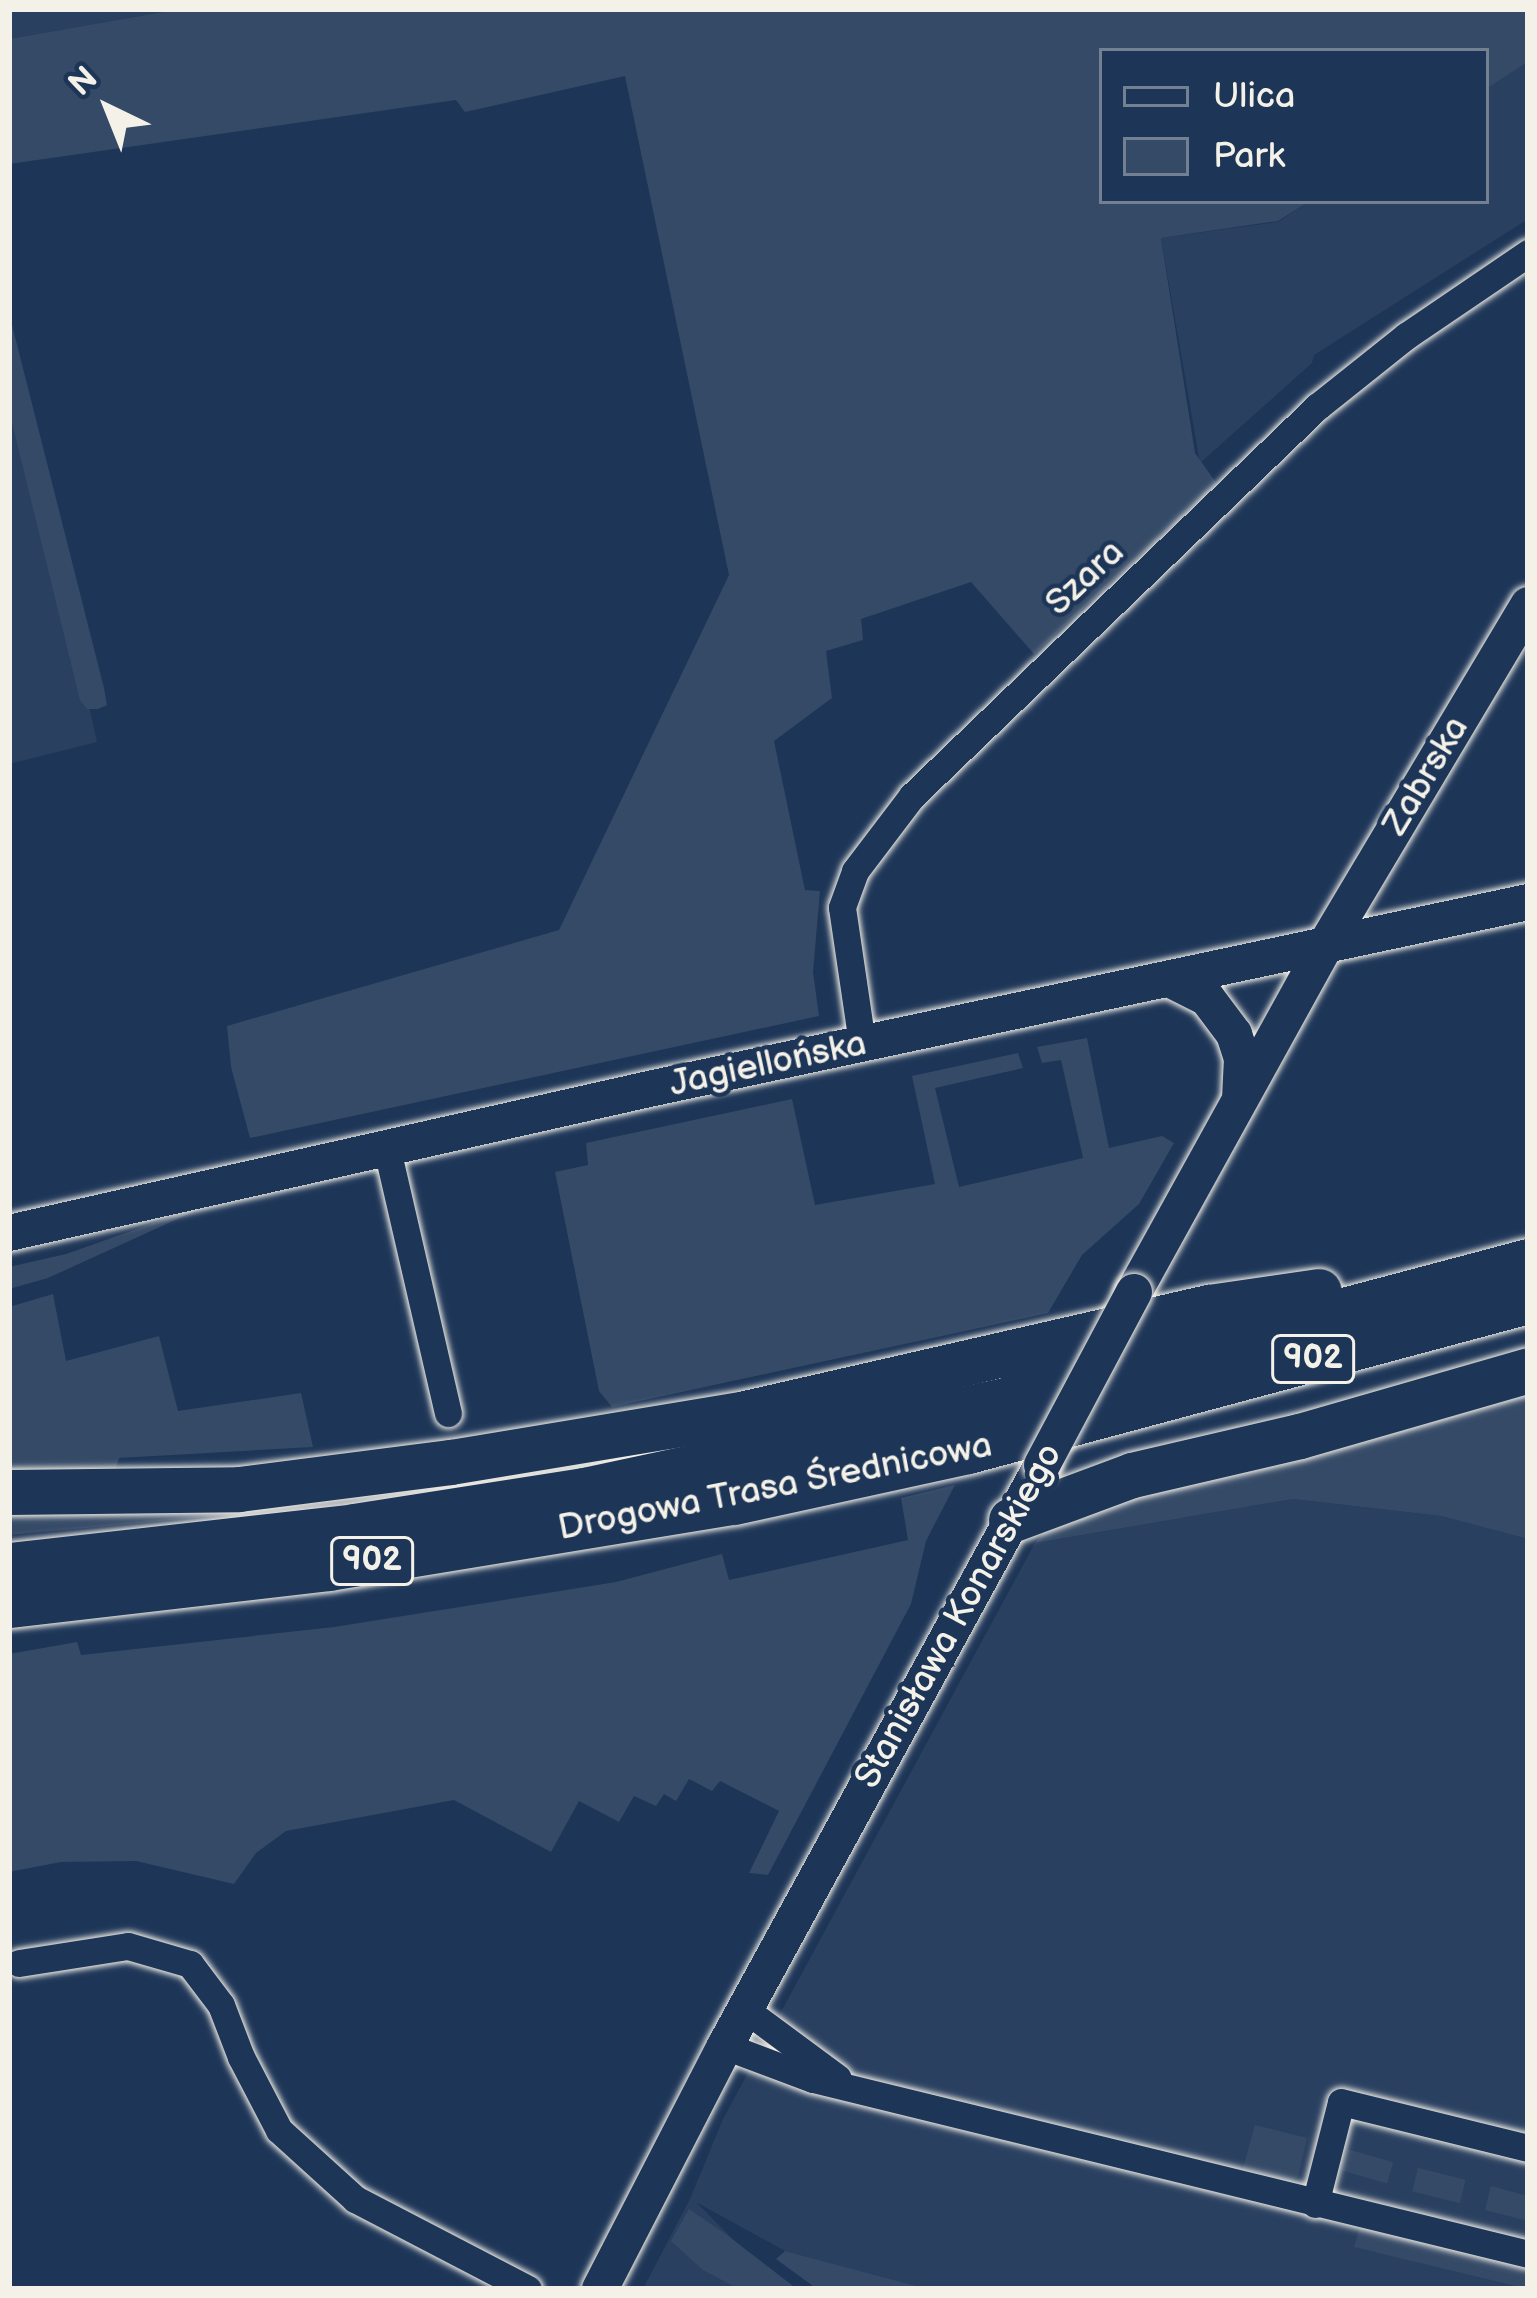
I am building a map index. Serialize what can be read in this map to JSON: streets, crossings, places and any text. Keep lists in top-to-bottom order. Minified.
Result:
{"streets":{"main road":["902","Drogowa Trasa Średnicowa"],"street":["Szara","Zabrska","Jagiellońska","Stanisława Konarskiego"]},"crossings":[["Szara","Jagiellońska"],["Zabrska","Jagiellońska"],["Zabrska","Stanisława Konarskiego"],["Jagiellońska","Stanisława Konarskiego"]],"legend":["Ulica","Park"],"north":"top left"}
